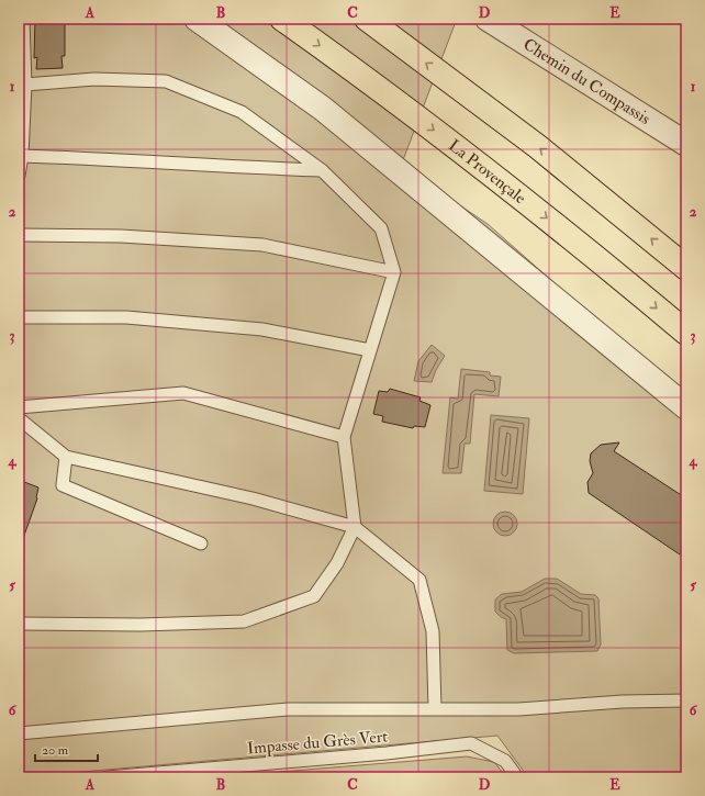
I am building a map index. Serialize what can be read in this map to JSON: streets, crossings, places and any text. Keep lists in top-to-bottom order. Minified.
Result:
{"streets":{"highway":["La Provençale"],"street":["Chemin du Compassis"],"lane":["Impasse du Grès Vert"]},"scale_bar":"20 m","grid":{"columns":["A","B","C","D","E"],"rows":["1","2","3","4","5","6"]}}
